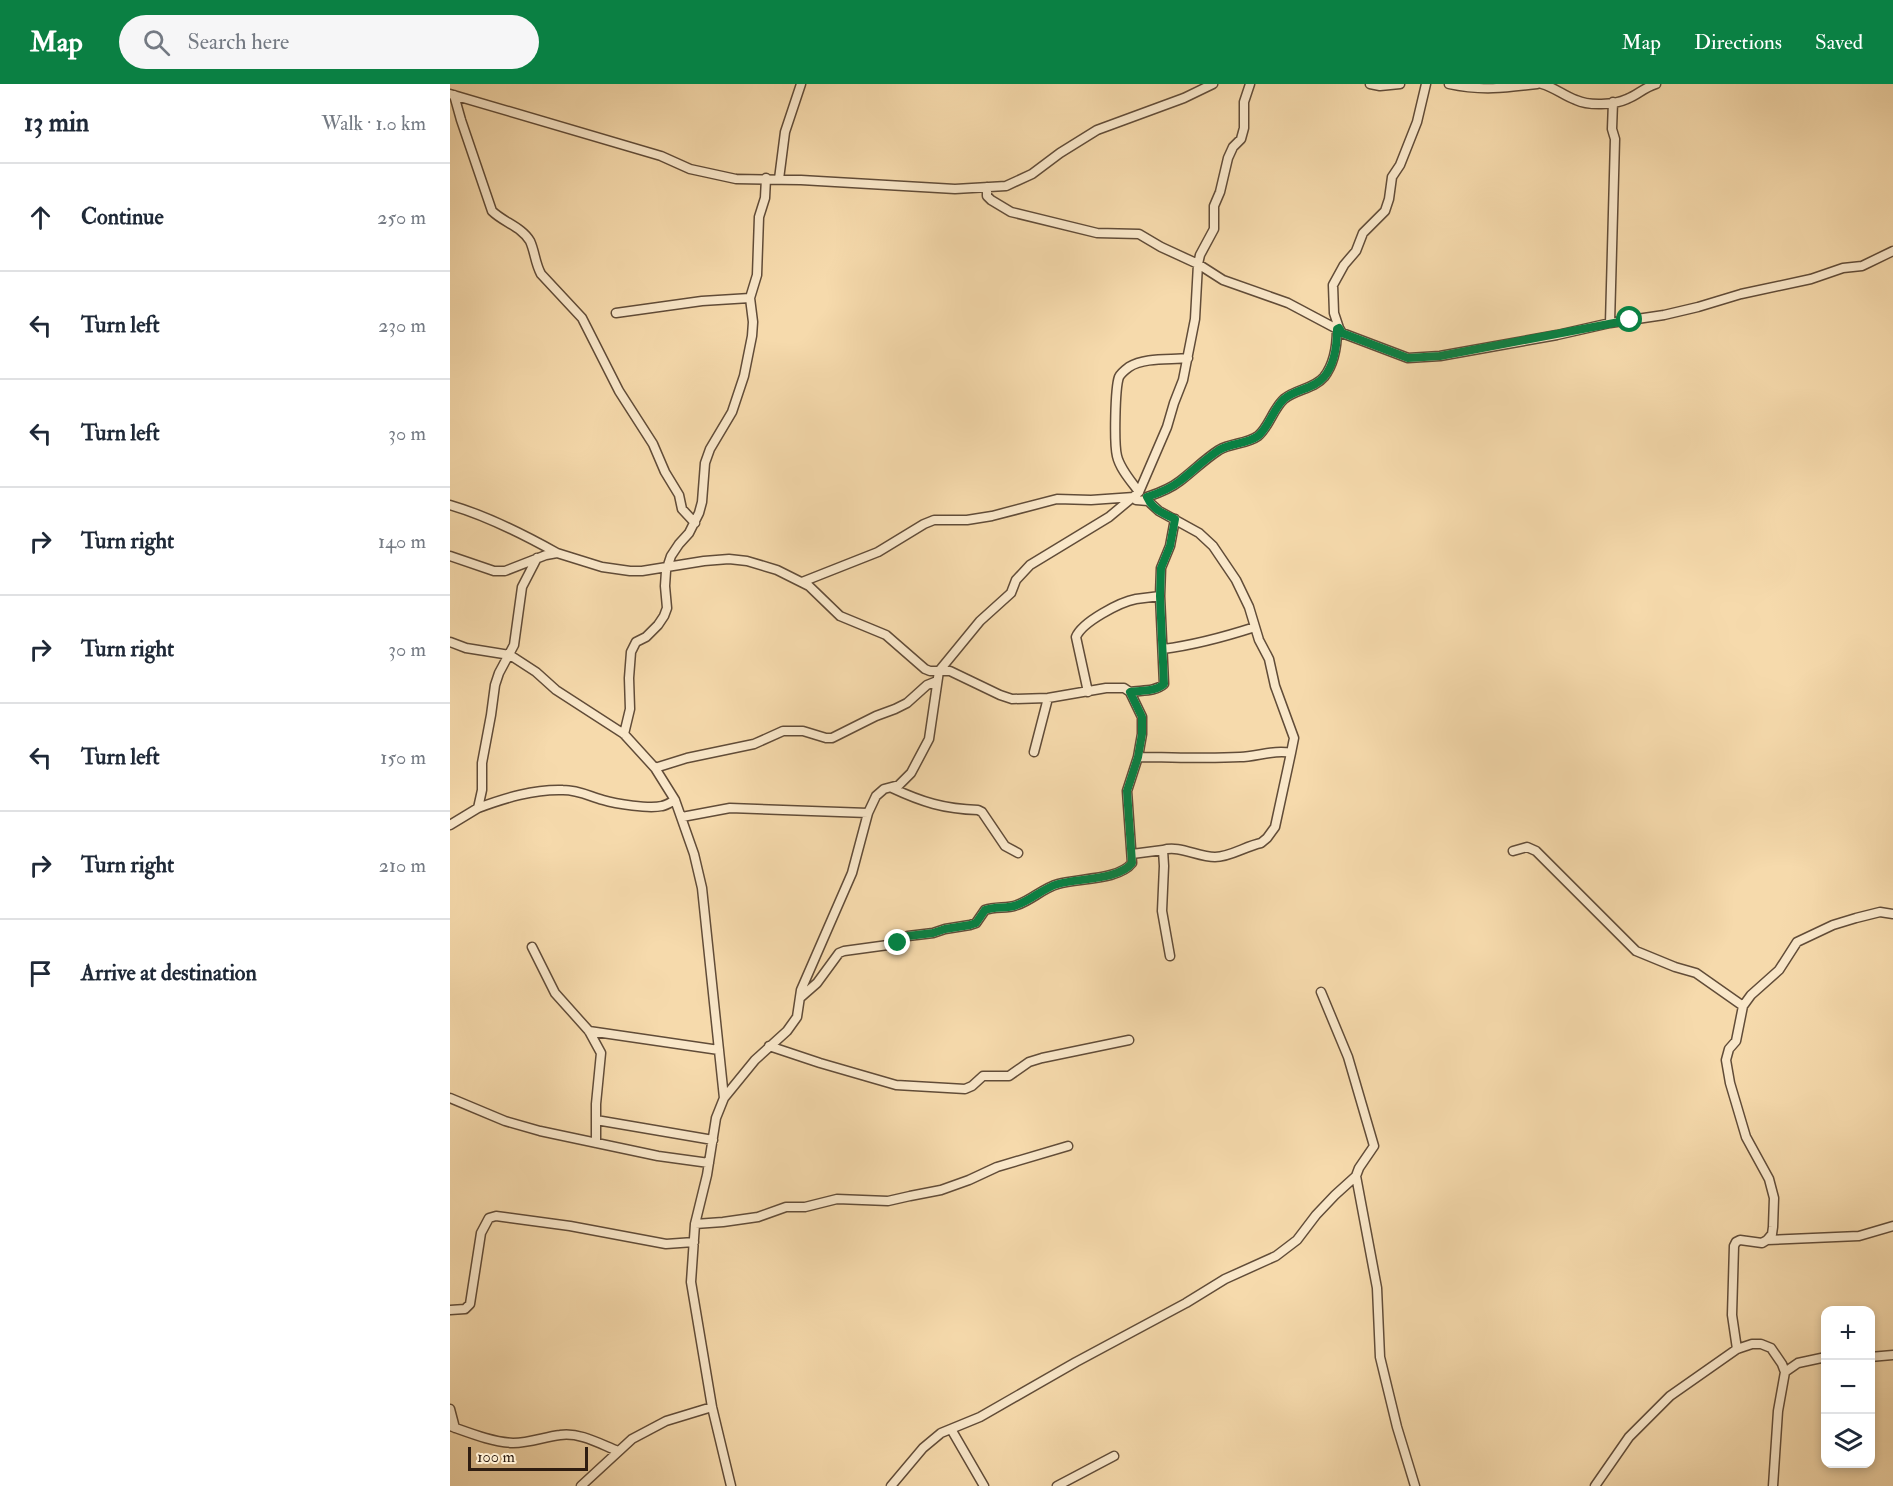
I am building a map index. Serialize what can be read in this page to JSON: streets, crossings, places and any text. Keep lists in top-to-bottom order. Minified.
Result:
{"scale_bar":"100 m","page":{"header":"Map","search":"Search here","nav":["Map","Directions","Saved"],"heading":["13 min","Walk · 1.0 km"],"list":[["Continue","250 m"],["Turn left","230 m"],["Turn left","30 m"],["Turn right","140 m"],["Turn right","30 m"],["Turn left","150 m"],["Turn right","210 m"],"Arrive at destination"],"map_buttons":["+","−"],"scale":"100 m"}}
